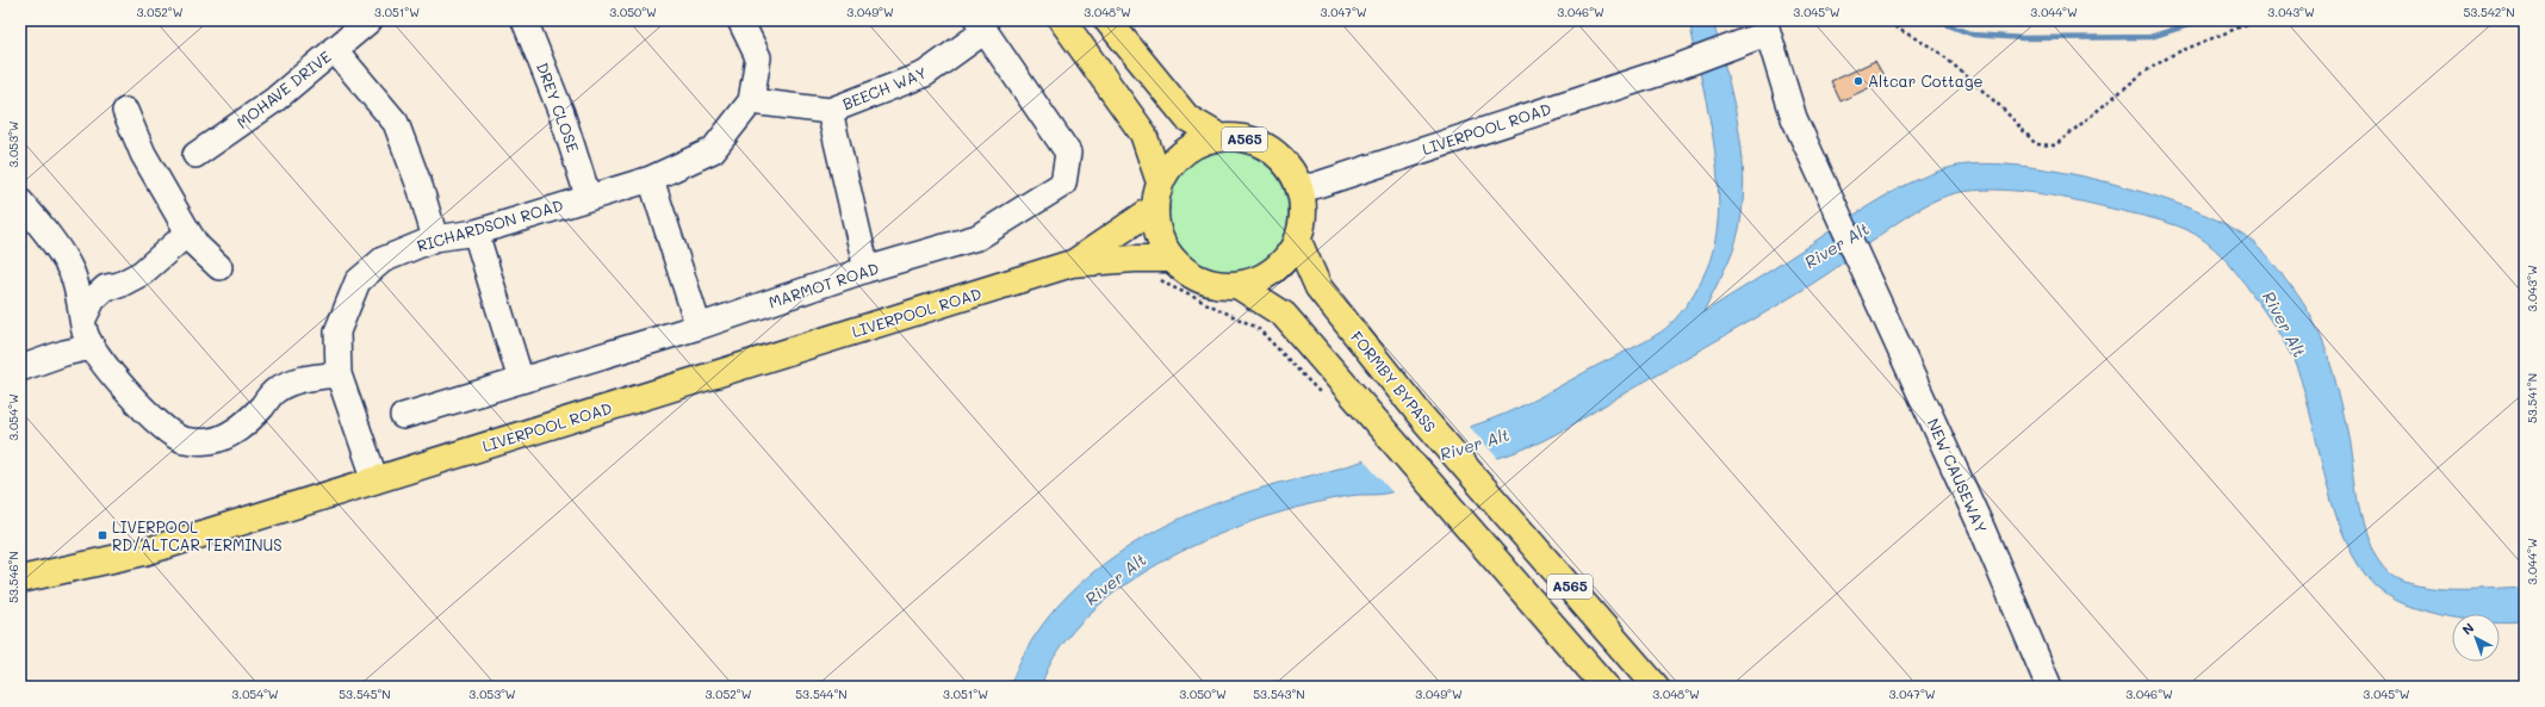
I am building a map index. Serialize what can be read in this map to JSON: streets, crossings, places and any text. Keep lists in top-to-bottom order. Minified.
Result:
{"streets":{"main road":["LIVERPOOL ROAD","A565","FORMBY BYPASS"],"street":["BEECH WAY","MOHAVE DRIVE","DREY CLOSE","RICHARDSON ROAD","MARMOT ROAD","NEW CAUSEWAY"]},"crossings":[["BEECH WAY","RICHARDSON ROAD"],["BEECH WAY","MARMOT ROAD"],["DREY CLOSE","RICHARDSON ROAD"],["LIVERPOOL ROAD","A565"],["LIVERPOOL ROAD","RICHARDSON ROAD"],["LIVERPOOL ROAD","FORMBY BYPASS"],["LIVERPOOL ROAD","NEW CAUSEWAY"],["A565","FORMBY BYPASS"]],"water":["River Alt"],"places":{"other":["Altcar Cottage"],"transit":["LIVERPOOL RD/ALTCAR TERMINUS"]},"north":"top left","coordinates":["3.052°W","3.051°W","3.050°W","3.049°W","3.048°W","3.047°W","3.046°W","3.045°W","3.044°W","3.043°W","53.542°N","3.053°W","53.541°N","3.054°W","53.546°N","53.545°N","53.544°N","53.543°N"]}
